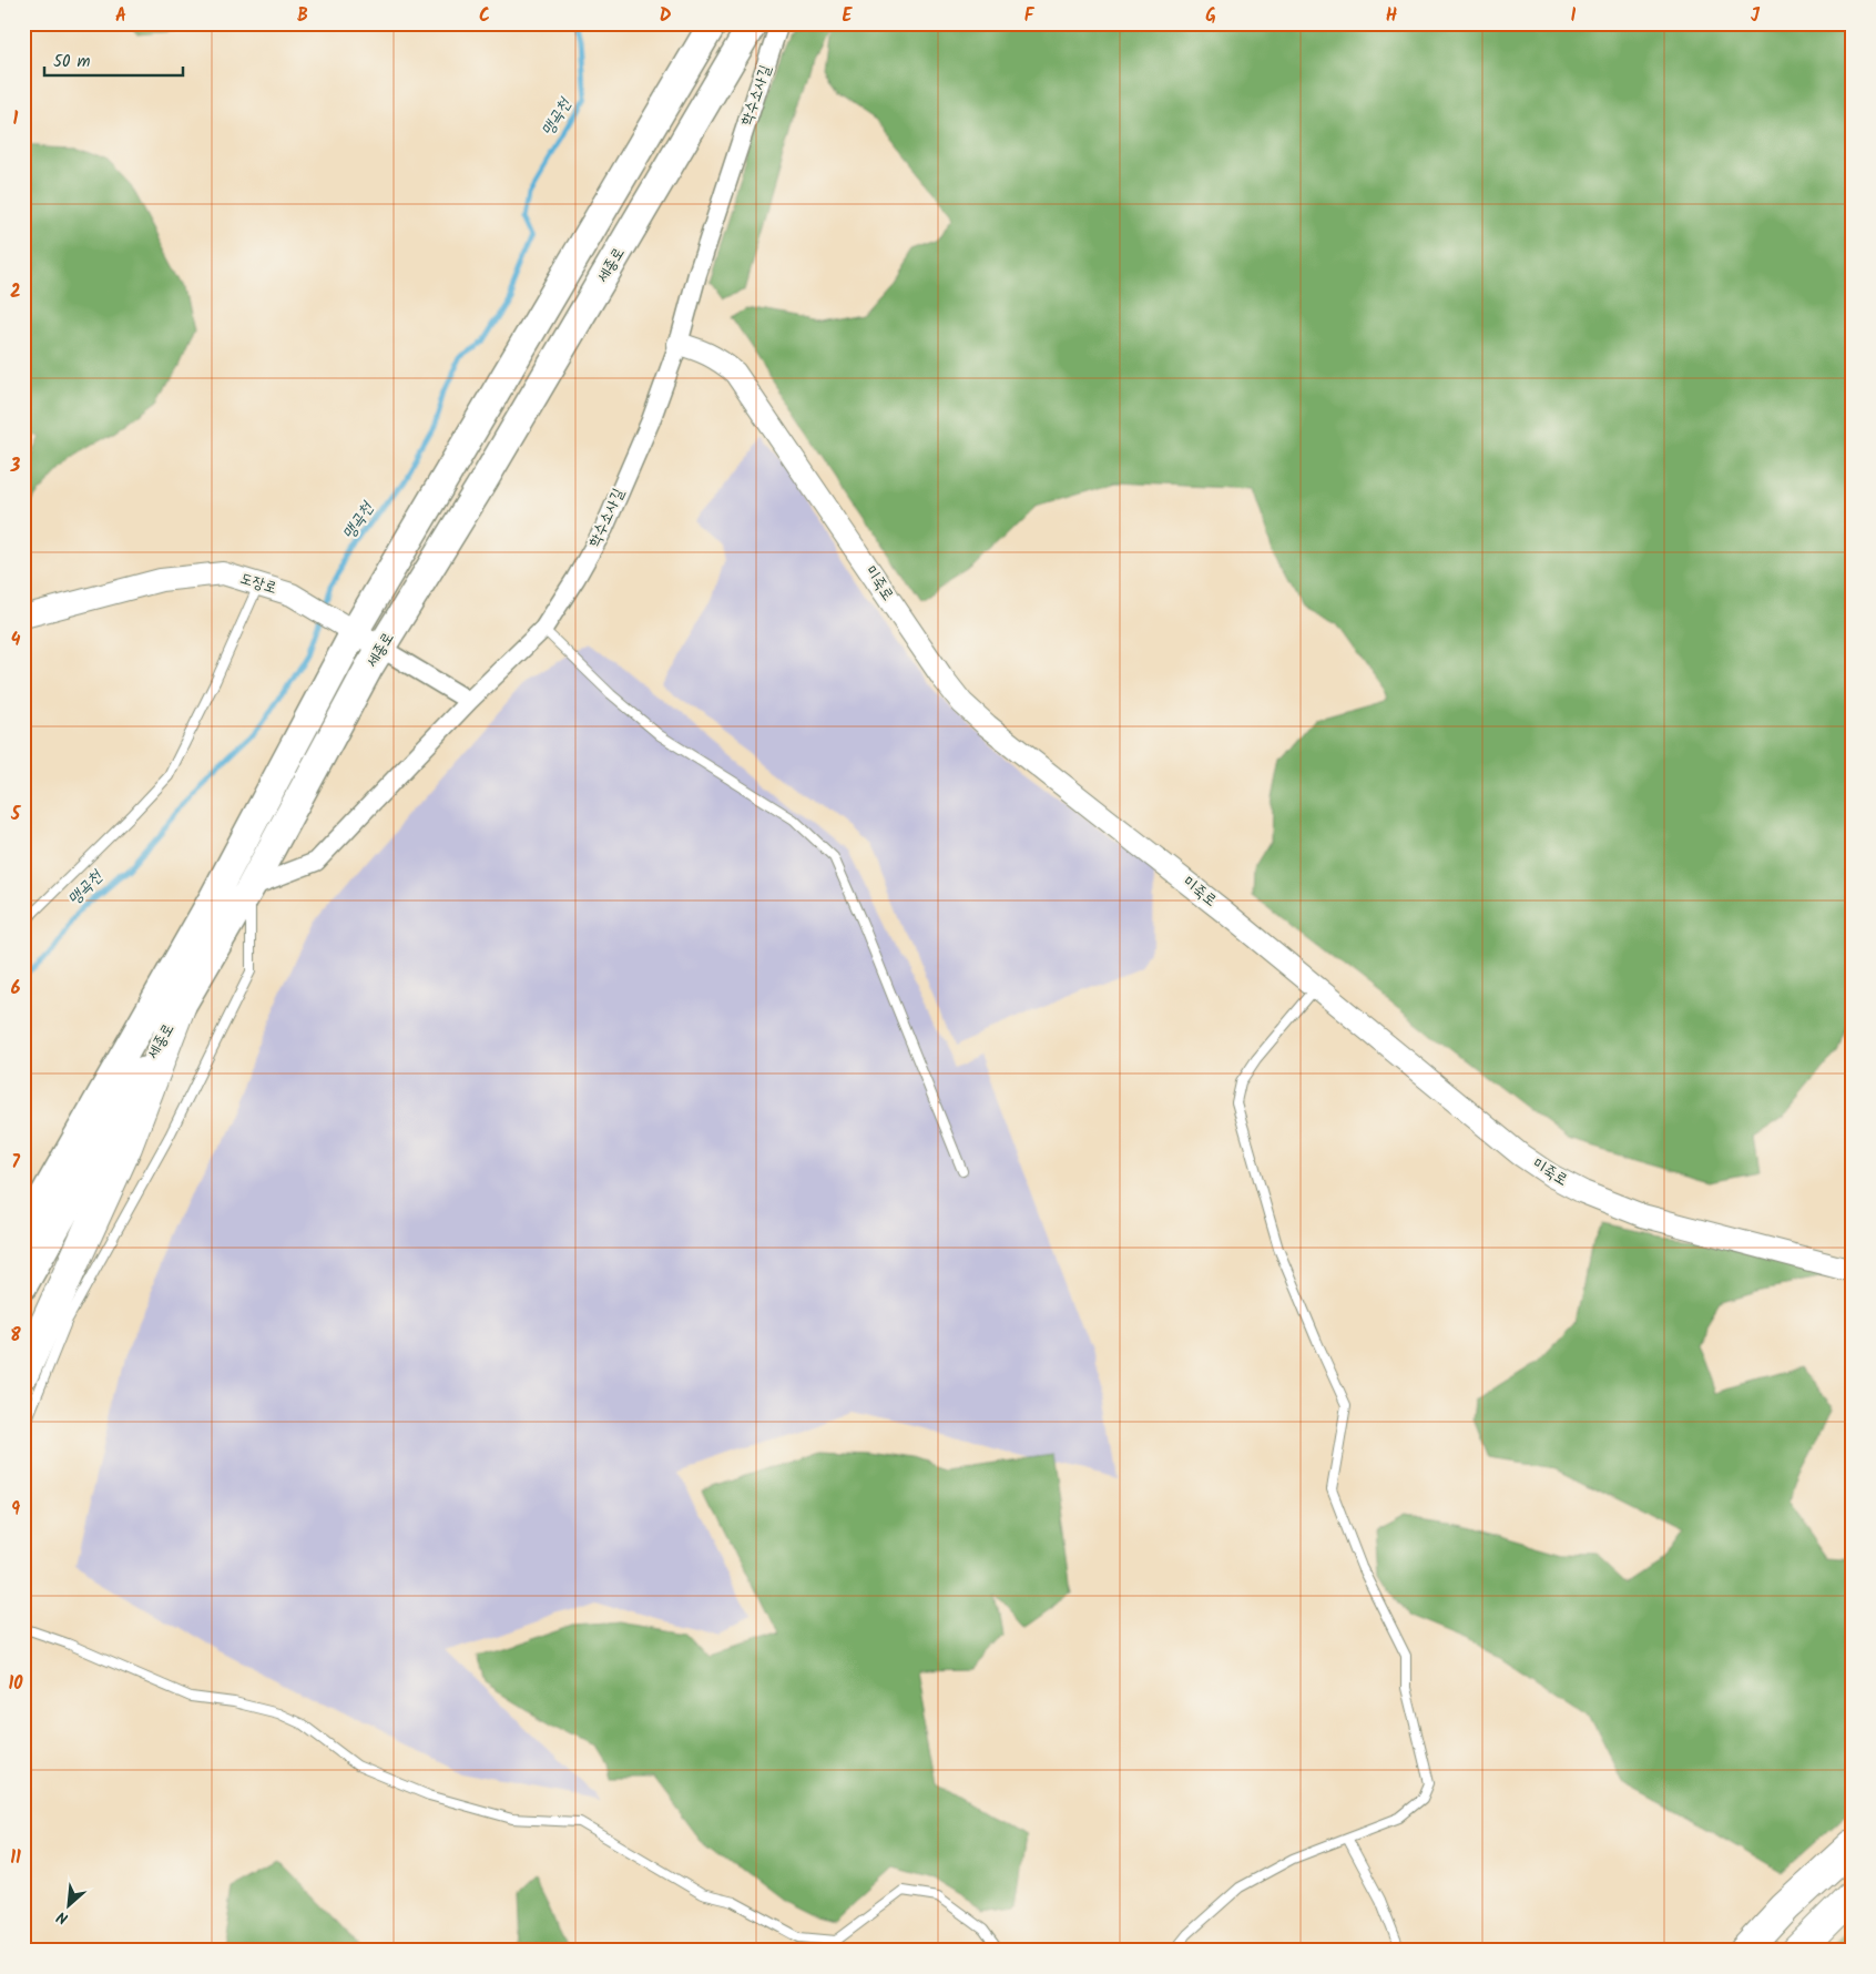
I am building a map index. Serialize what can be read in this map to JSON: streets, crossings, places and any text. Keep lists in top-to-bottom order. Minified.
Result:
{"streets":{"main road":["세종로"],"street":["학수소사길","도장로","미죽로"]},"crossings":[["학수소사길","세종로"],["학수소사길","도장로"],["학수소사길","미죽로"],["세종로","도장로"]],"water":["맹곡천"],"scale_bar":"50 m","north":"bottom left","grid":{"columns":["A","B","C","D","E","F","G","H","I","J"],"rows":["1","2","3","4","5","6","7","8","9","10","11"]}}
